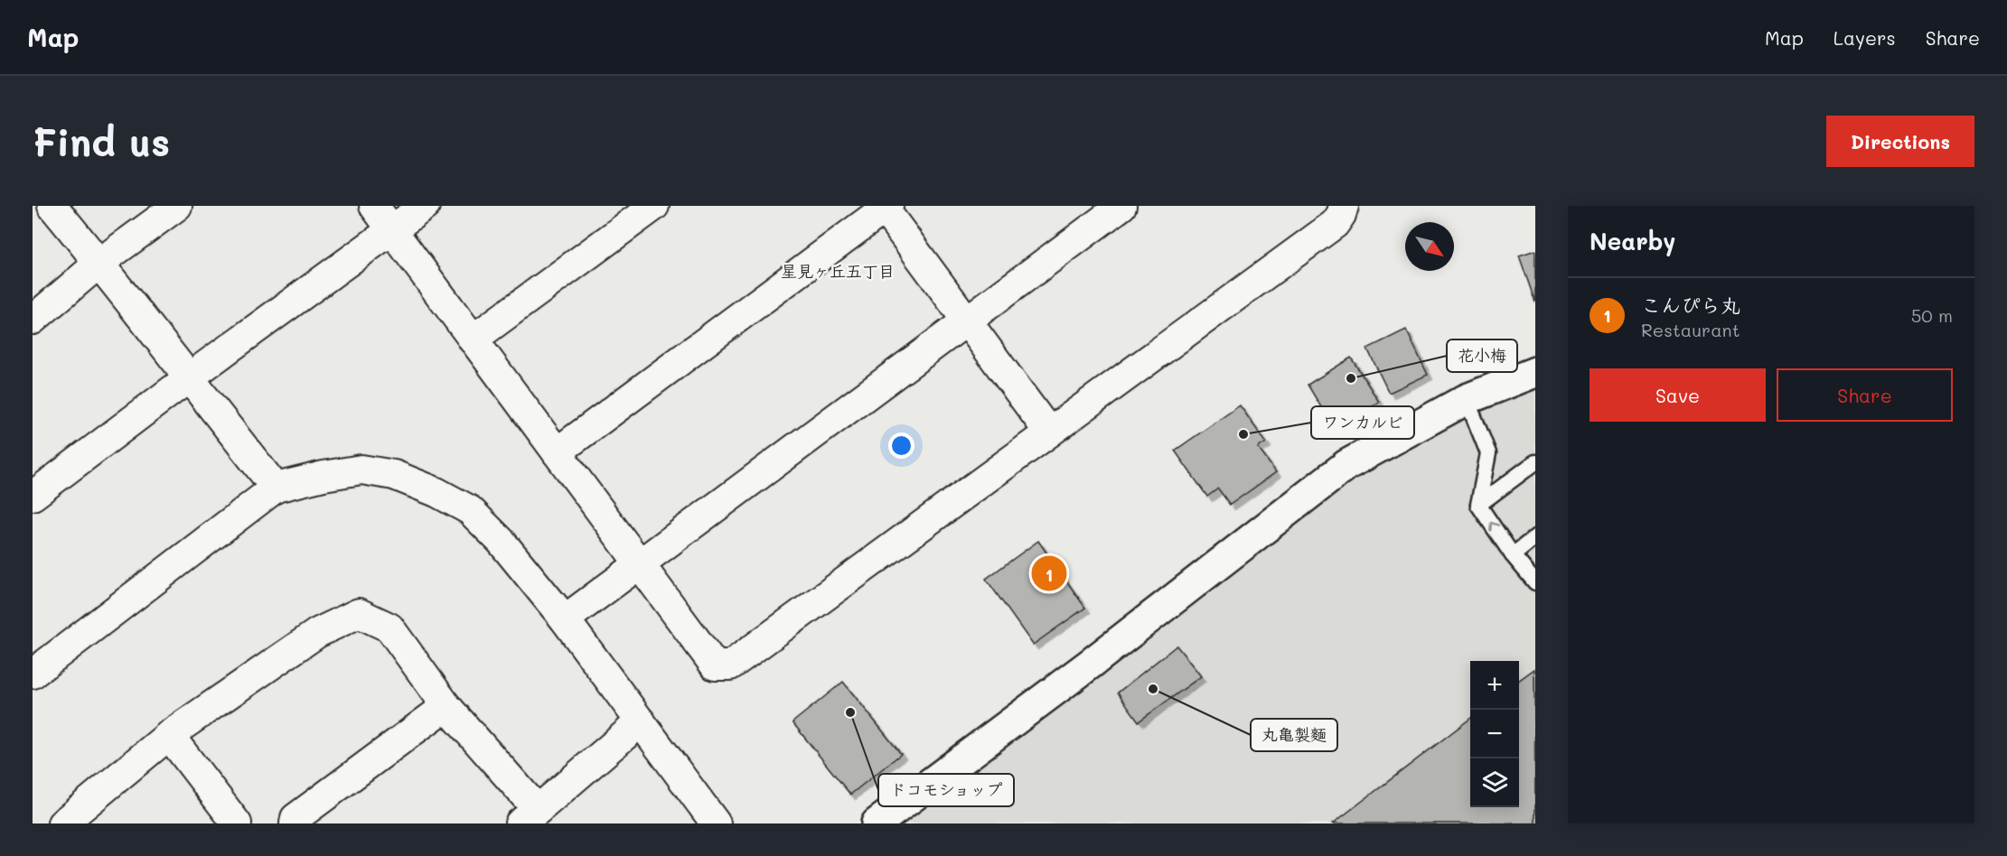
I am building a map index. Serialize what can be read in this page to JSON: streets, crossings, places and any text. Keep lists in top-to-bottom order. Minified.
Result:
{"districts":["星見ヶ丘五丁目"],"places":["花小梅","ワンカルビ","丸亀製麵","ドコモショップ"],"north":"bottom right","page":{"header":"Map","nav":["Map","Layers","Share"],"buttons":["Directions",["Save","Share"]],"title":"Find us","heading":"Nearby","list":[{"mark":"1","name":"こんぴら丸","note":"Restaurant","value":"50 m"}],"pins":"1","map_buttons":["+","−"]}}
